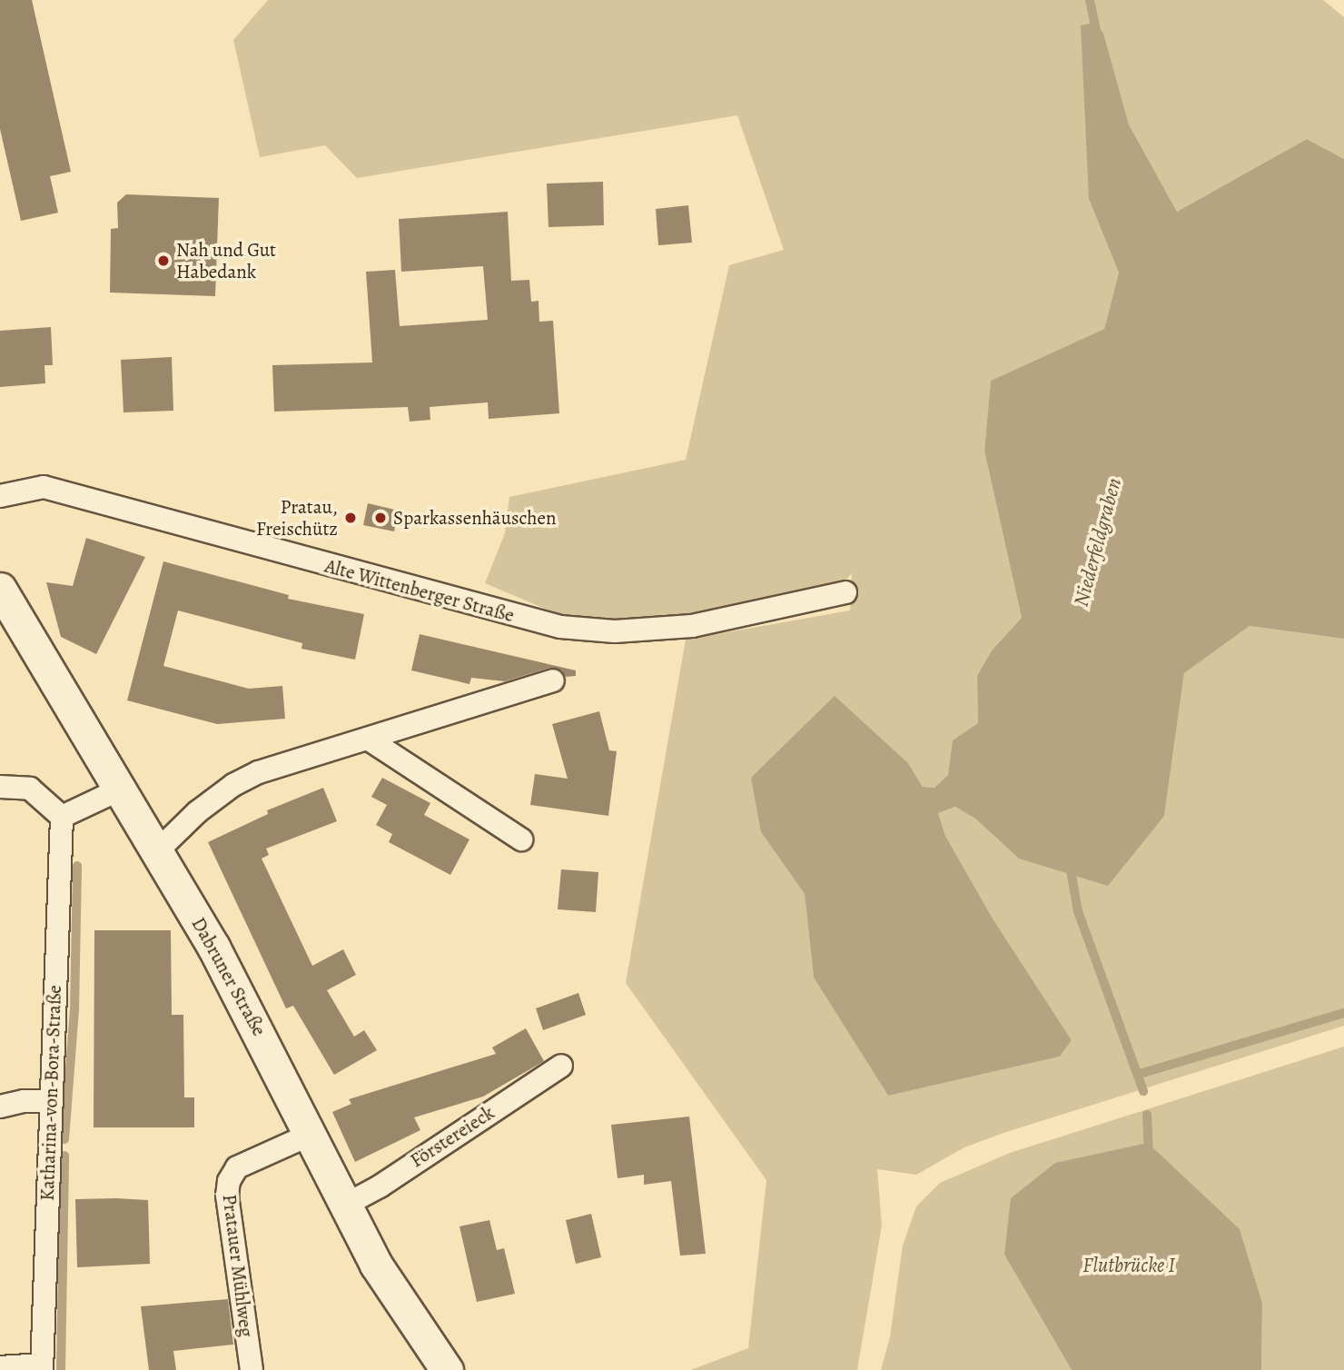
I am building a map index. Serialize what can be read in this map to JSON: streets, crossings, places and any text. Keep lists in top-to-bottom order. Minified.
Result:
{"streets":{"street":["Alte Wittenberger Straße","Dabruner Straße","Katharina-von-Bora-Straße","Förstereieck","Pratauer Mühlweg"]},"crossings":[["Dabruner Straße","Förstereieck"],["Dabruner Straße","Pratauer Mühlweg"]],"water":["Niederfeldgraben","Flutbrücke I"],"places":["Nah und Gut Habedank","Pratau, Freischütz","Sparkassenhäuschen"]}
